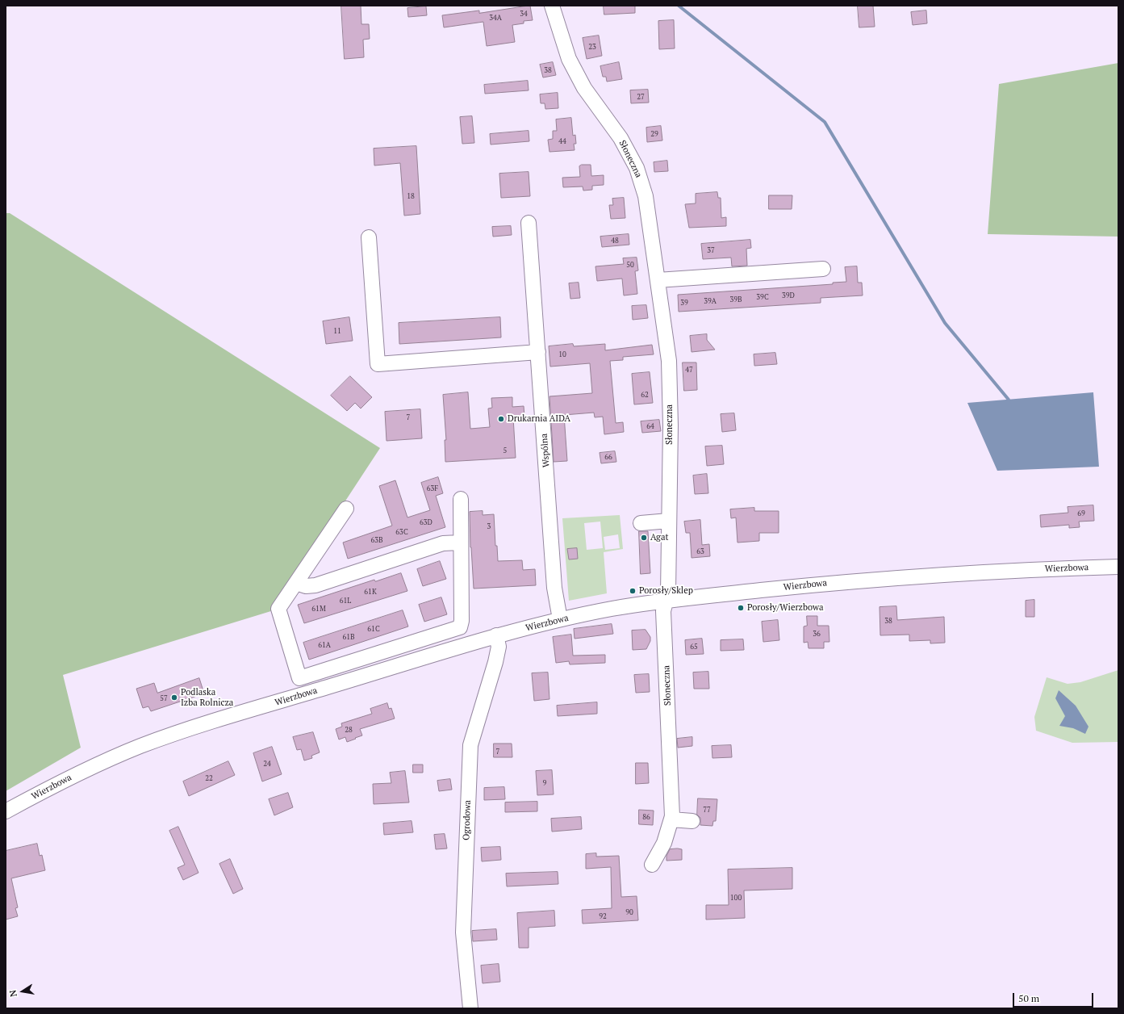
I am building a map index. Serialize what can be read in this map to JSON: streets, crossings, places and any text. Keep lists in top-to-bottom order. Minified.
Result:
{"streets":{"street":["Słoneczna","Wspólna","Wierzbowa","Ogrodowa"]},"crossings":[["Słoneczna","Wierzbowa"],["Wspólna","Wierzbowa"],["Wierzbowa","Ogrodowa"]],"places":["Drukarnia AIDA","Agat","Porosły/Sklep","Porosły/Wierzbowa","Podlaska Izba Rolnicza"],"house_numbers":["34","34A","23","38","27","29","44","18","48","37","50","39D","39C","39B","39A","39","11","10","47","62","7","64","5","66","63F","69","63D","3","63C","63B","63","61K","61L","61M","38","61C","36","61B","61A","65","57","28","7","24","22","9","77","86","100","90","92"],"scale_bar":"50 m","north":"left"}
